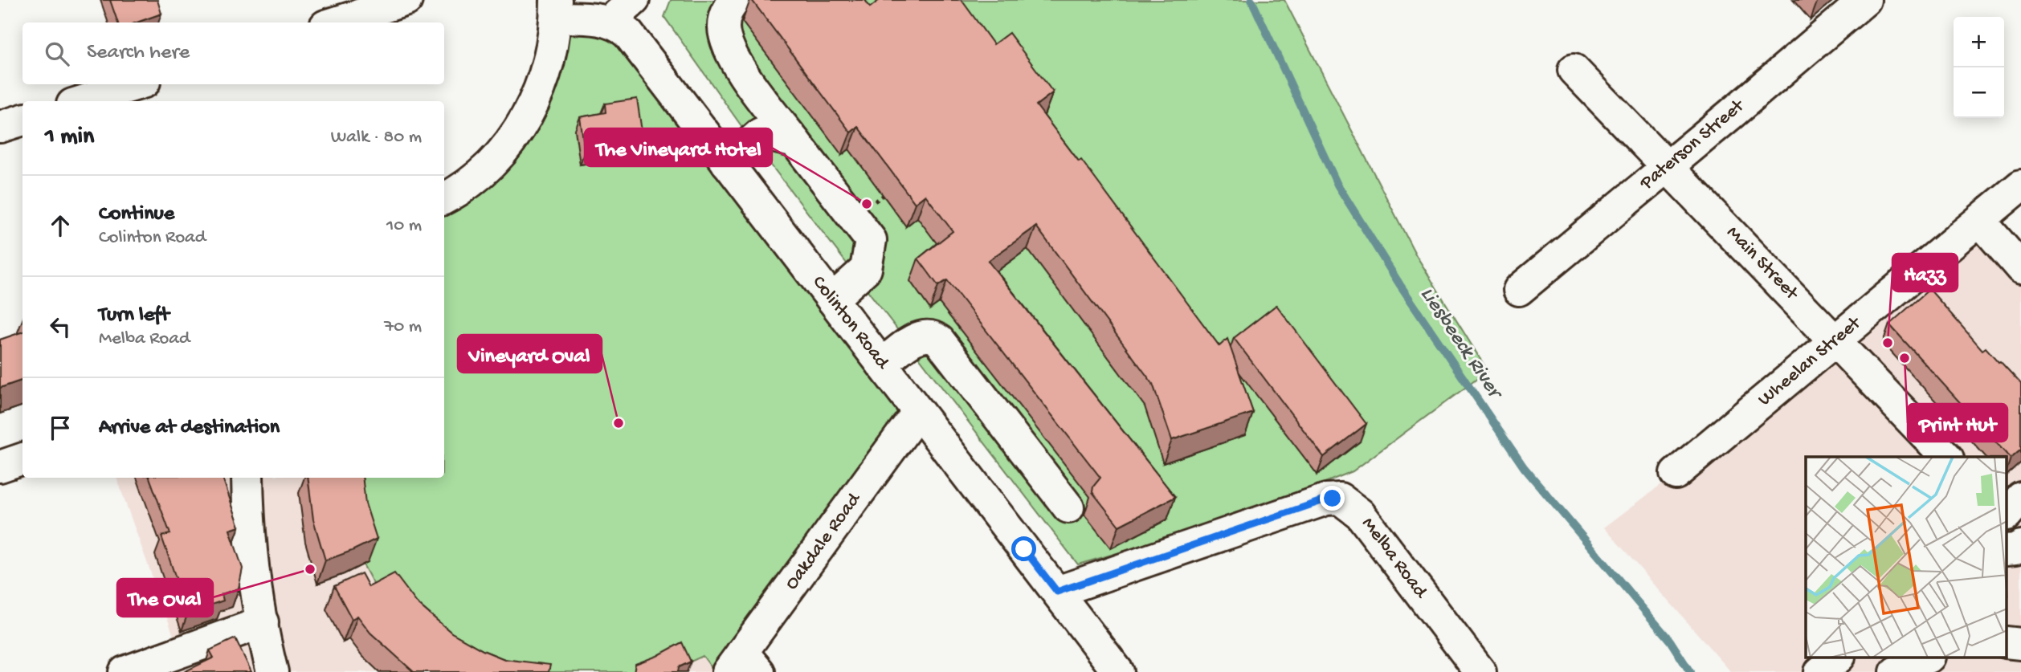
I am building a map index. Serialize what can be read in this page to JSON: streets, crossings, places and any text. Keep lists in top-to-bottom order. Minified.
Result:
{"streets":{"street":["Paterson Street","Main Street","Colinton Road","Wheelan Street","Oakdale Road","Melba Road"]},"crossings":[["Paterson Street","Main Street"],["Main Street","Wheelan Street"],["Colinton Road","Oakdale Road"],["Colinton Road","Melba Road"]],"water":["Liesbeeck River"],"places":["The Vineyard Hotel","Hazz","Print Hut","Vineyard Oval","The Oval"],"page":{"map_buttons":["+","−"],"search":"Search here","heading":["1 min","Walk · 80 m"],"list":[["Continue","Colinton Road","10 m"],["Turn left","Melba Road","70 m"],"Arrive at destination"]}}
